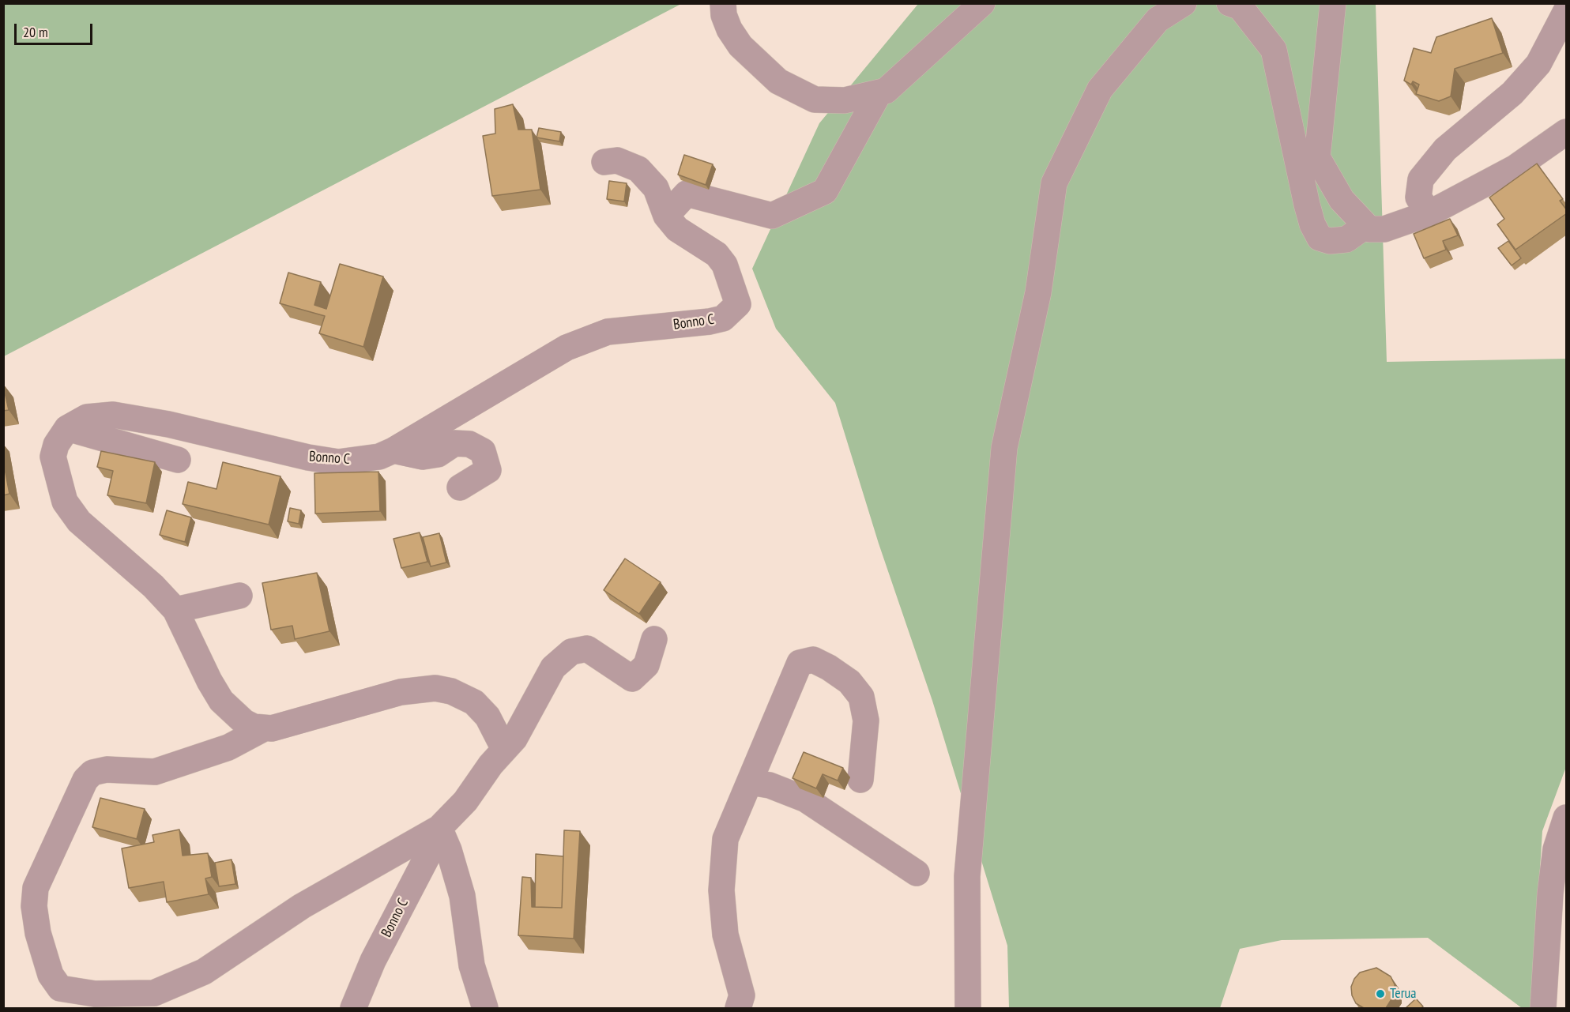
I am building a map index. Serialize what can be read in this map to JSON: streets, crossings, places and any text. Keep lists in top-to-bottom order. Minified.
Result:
{"streets":{"street":["Bonno C"]},"places":["Terua"],"scale_bar":"20 m"}
